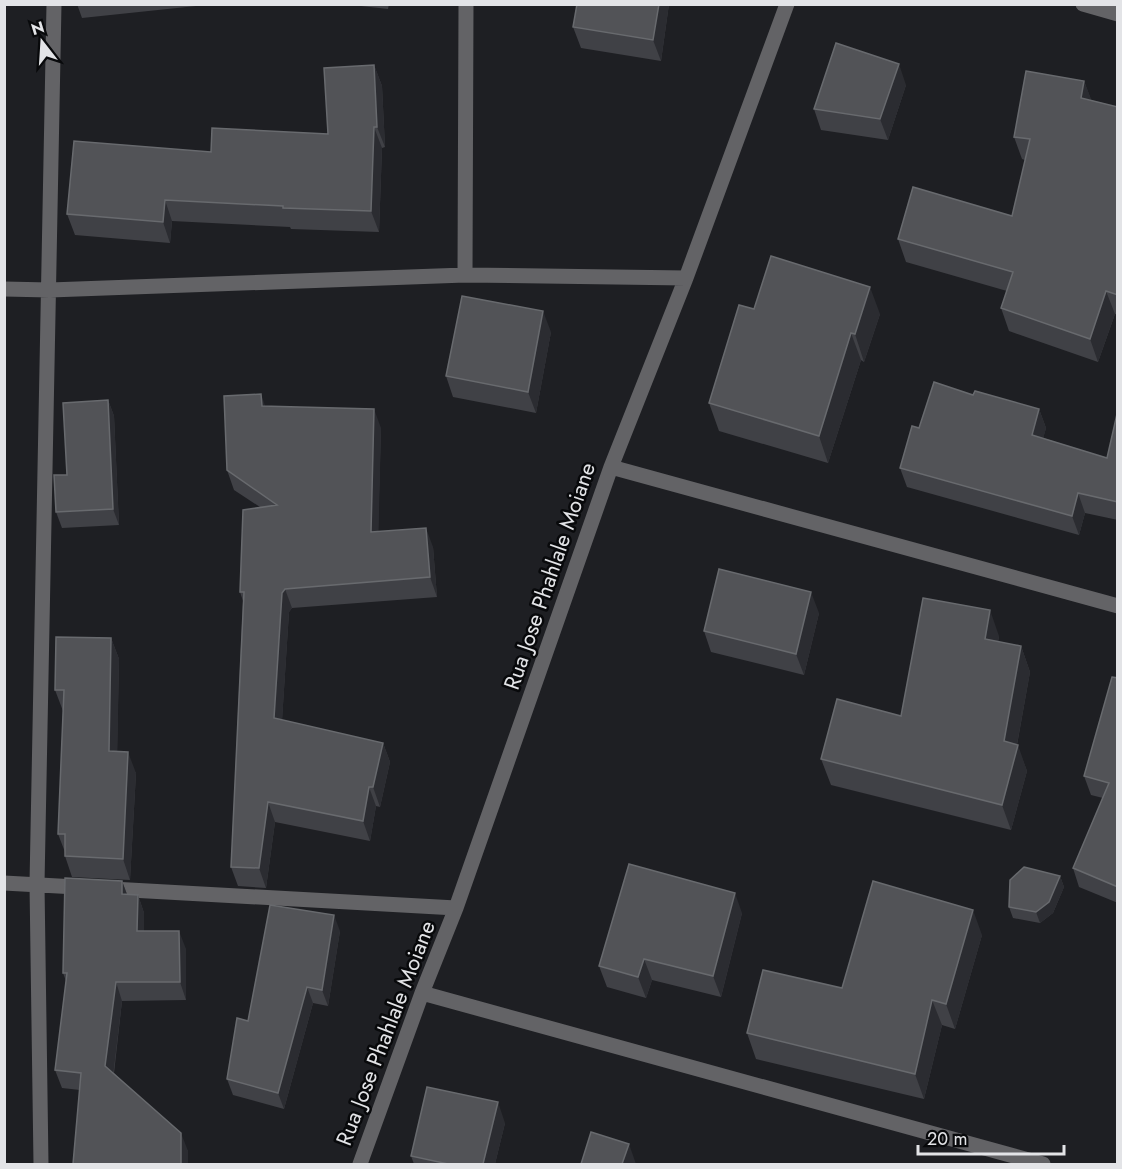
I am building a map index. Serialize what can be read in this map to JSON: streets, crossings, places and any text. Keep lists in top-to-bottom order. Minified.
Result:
{"streets":{"street":["Rua Jose Phahlale Moiane"]},"scale_bar":"20 m","north":"top"}
